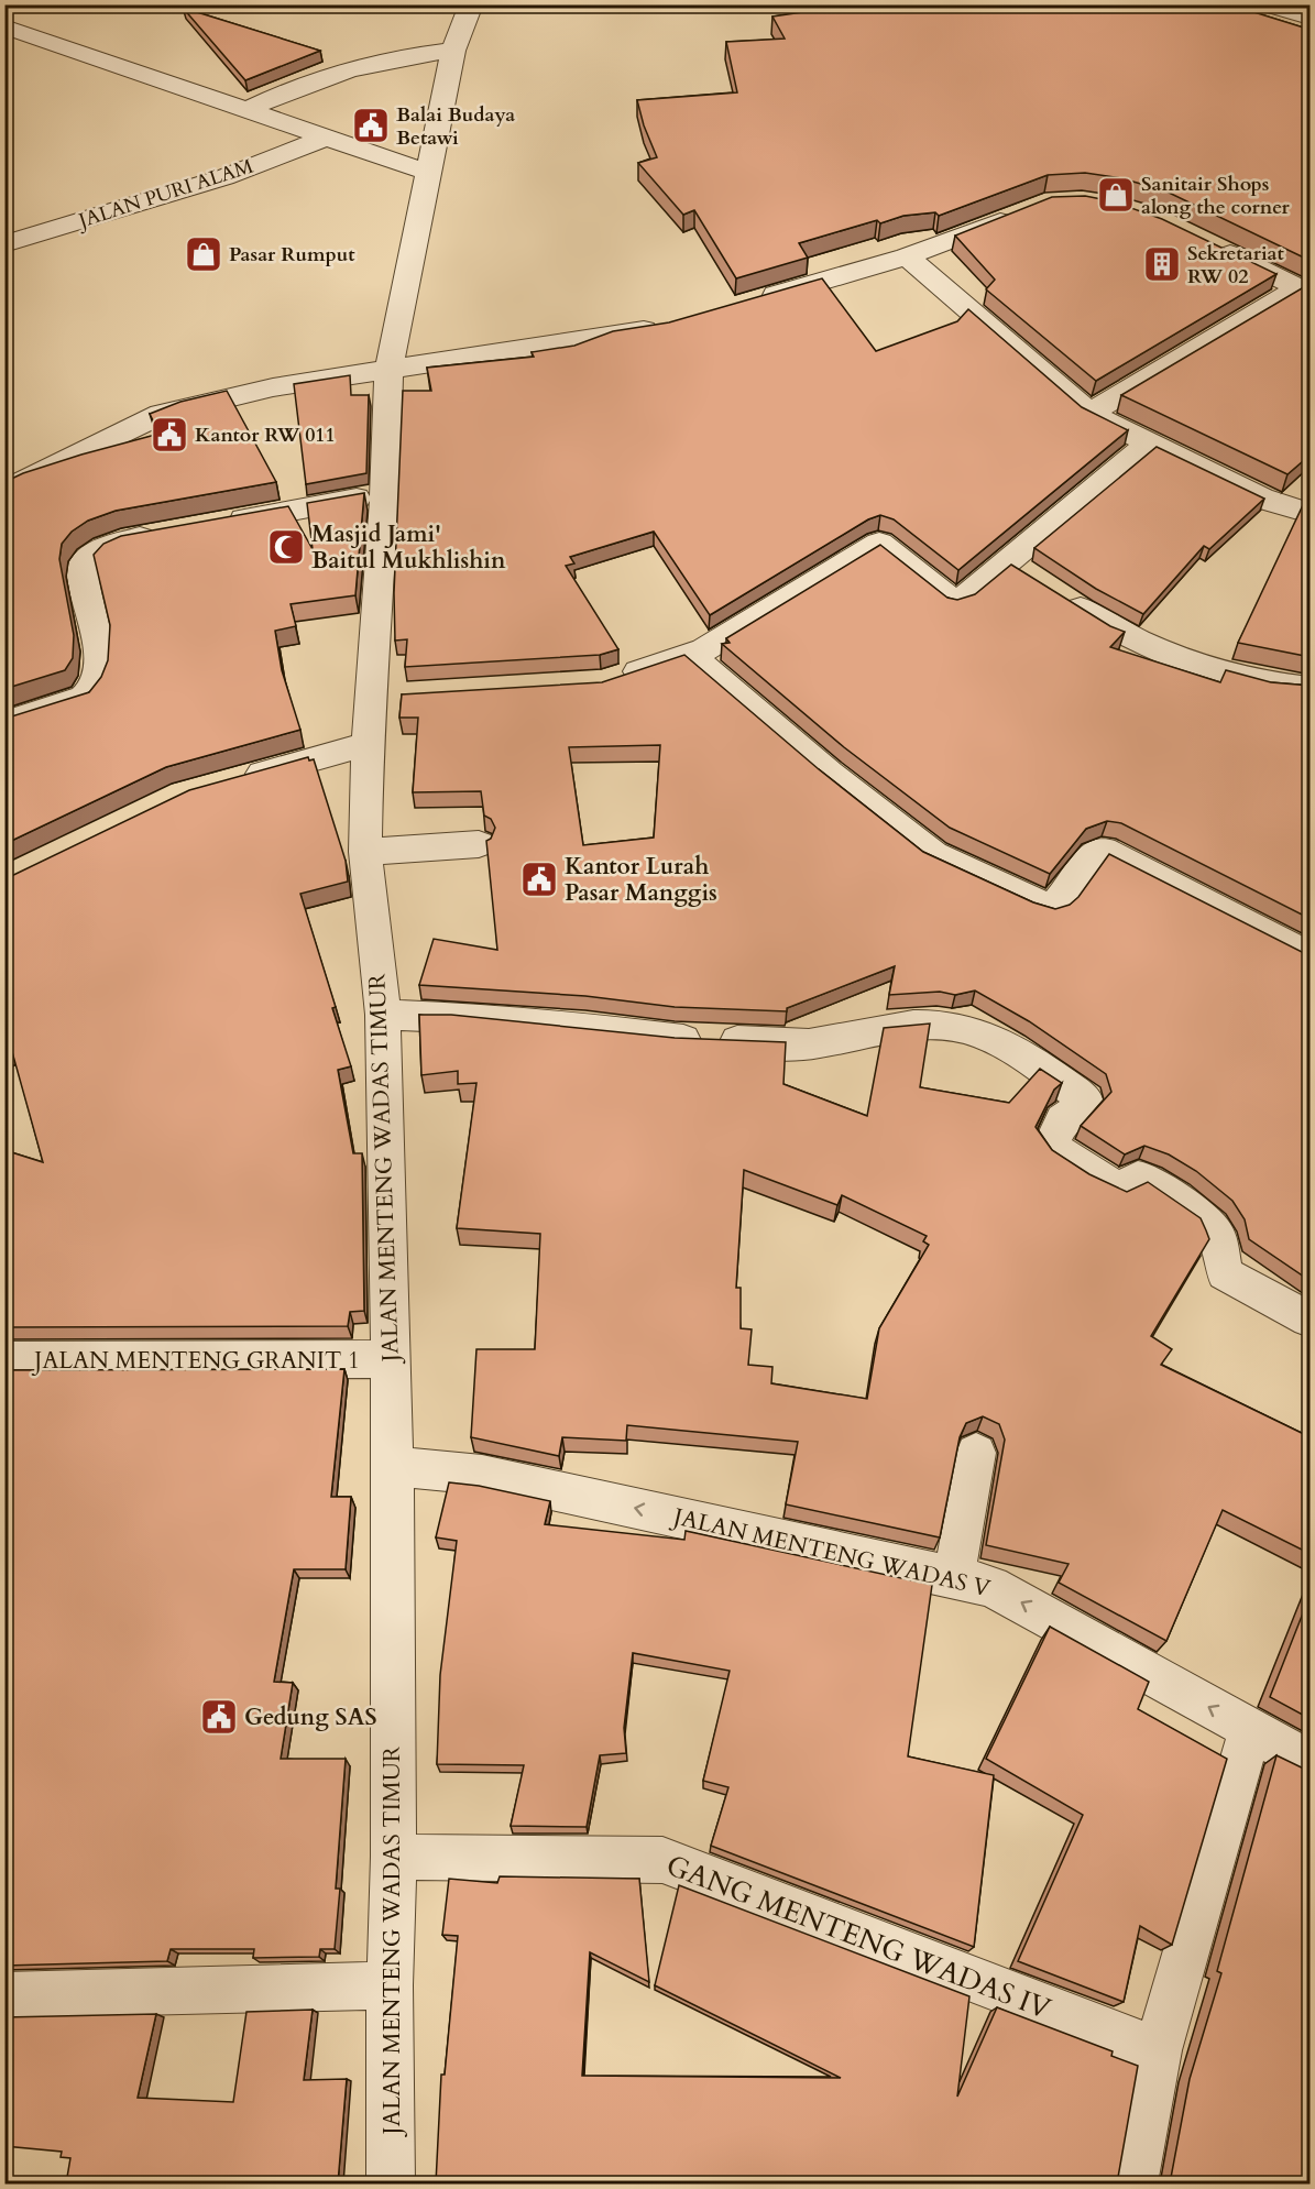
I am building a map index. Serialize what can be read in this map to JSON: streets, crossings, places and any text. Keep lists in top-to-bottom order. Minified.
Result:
{"streets":{"street":["JALAN PURI ALAM","JALAN MENTENG WADAS TIMUR","JALAN MENTENG GRANIT 1","JALAN MENTENG WADAS V","GANG MENTENG WADAS IV"]},"crossings":[["JALAN MENTENG WADAS TIMUR","JALAN MENTENG GRANIT 1"],["JALAN MENTENG WADAS TIMUR","JALAN MENTENG WADAS V"],["JALAN MENTENG WADAS TIMUR","GANG MENTENG WADAS IV"]],"one_way":["JALAN MENTENG WADAS V"],"places":{"public building":["Balai Budaya Betawi","Kantor RW 011","Kantor Lurah Pasar Manggis","Gedung SAS"],"shop":["Sanitair Shops along the corner","Pasar Rumput"],"building":["Sekretariat RW 02"],"mosque":["Masjid Jami' Baitul Mukhlishin"]}}
